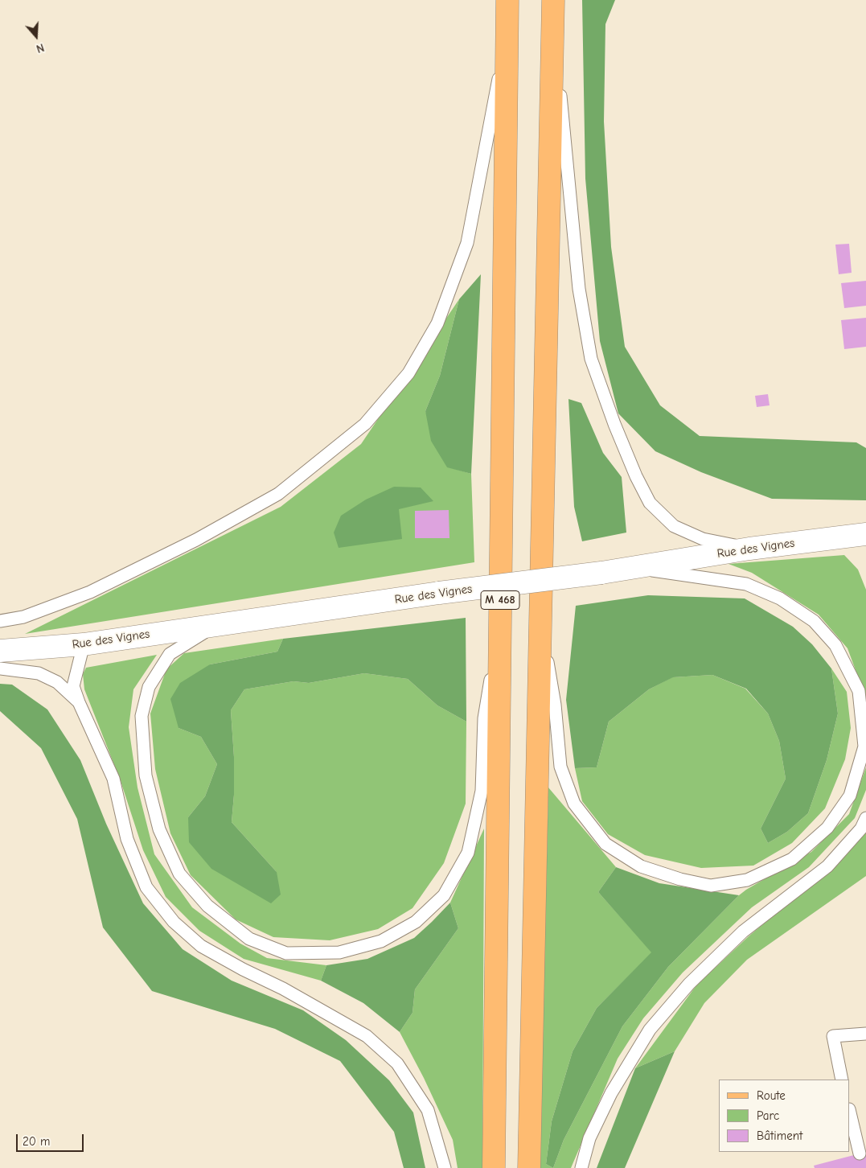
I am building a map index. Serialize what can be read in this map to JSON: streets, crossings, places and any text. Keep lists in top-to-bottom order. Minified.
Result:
{"streets":{"main road":["M 468"],"street":["Rue des Vignes"]},"legend":["Route","Parc","Bâtiment"],"scale_bar":"20 m","north":"bottom"}
